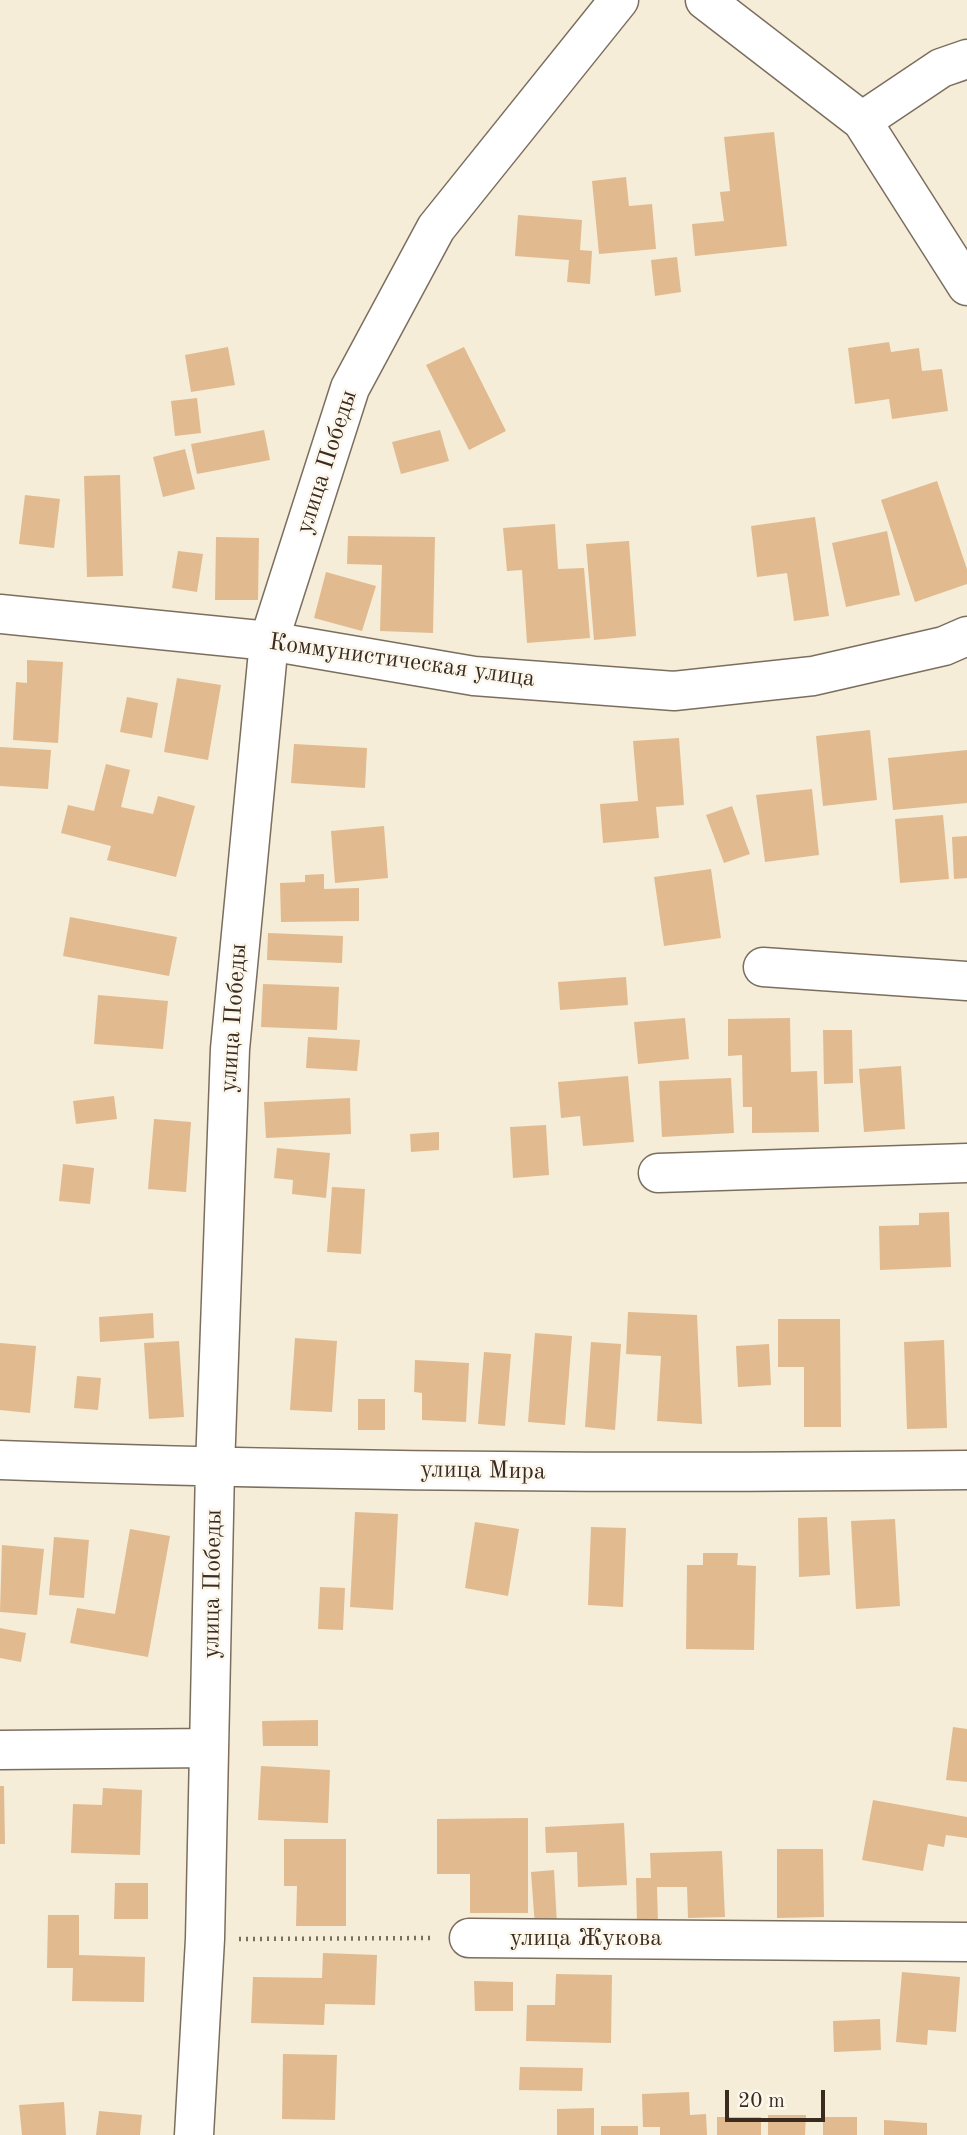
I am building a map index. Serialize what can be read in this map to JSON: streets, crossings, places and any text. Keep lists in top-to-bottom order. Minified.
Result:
{"streets":{"street":["улица Победы","Коммунистическая улица","улица Мира","улица Жукова"]},"crossings":[["улица Победы","Коммунистическая улица"],["улица Победы","улица Мира"]],"scale_bar":"20 m"}
